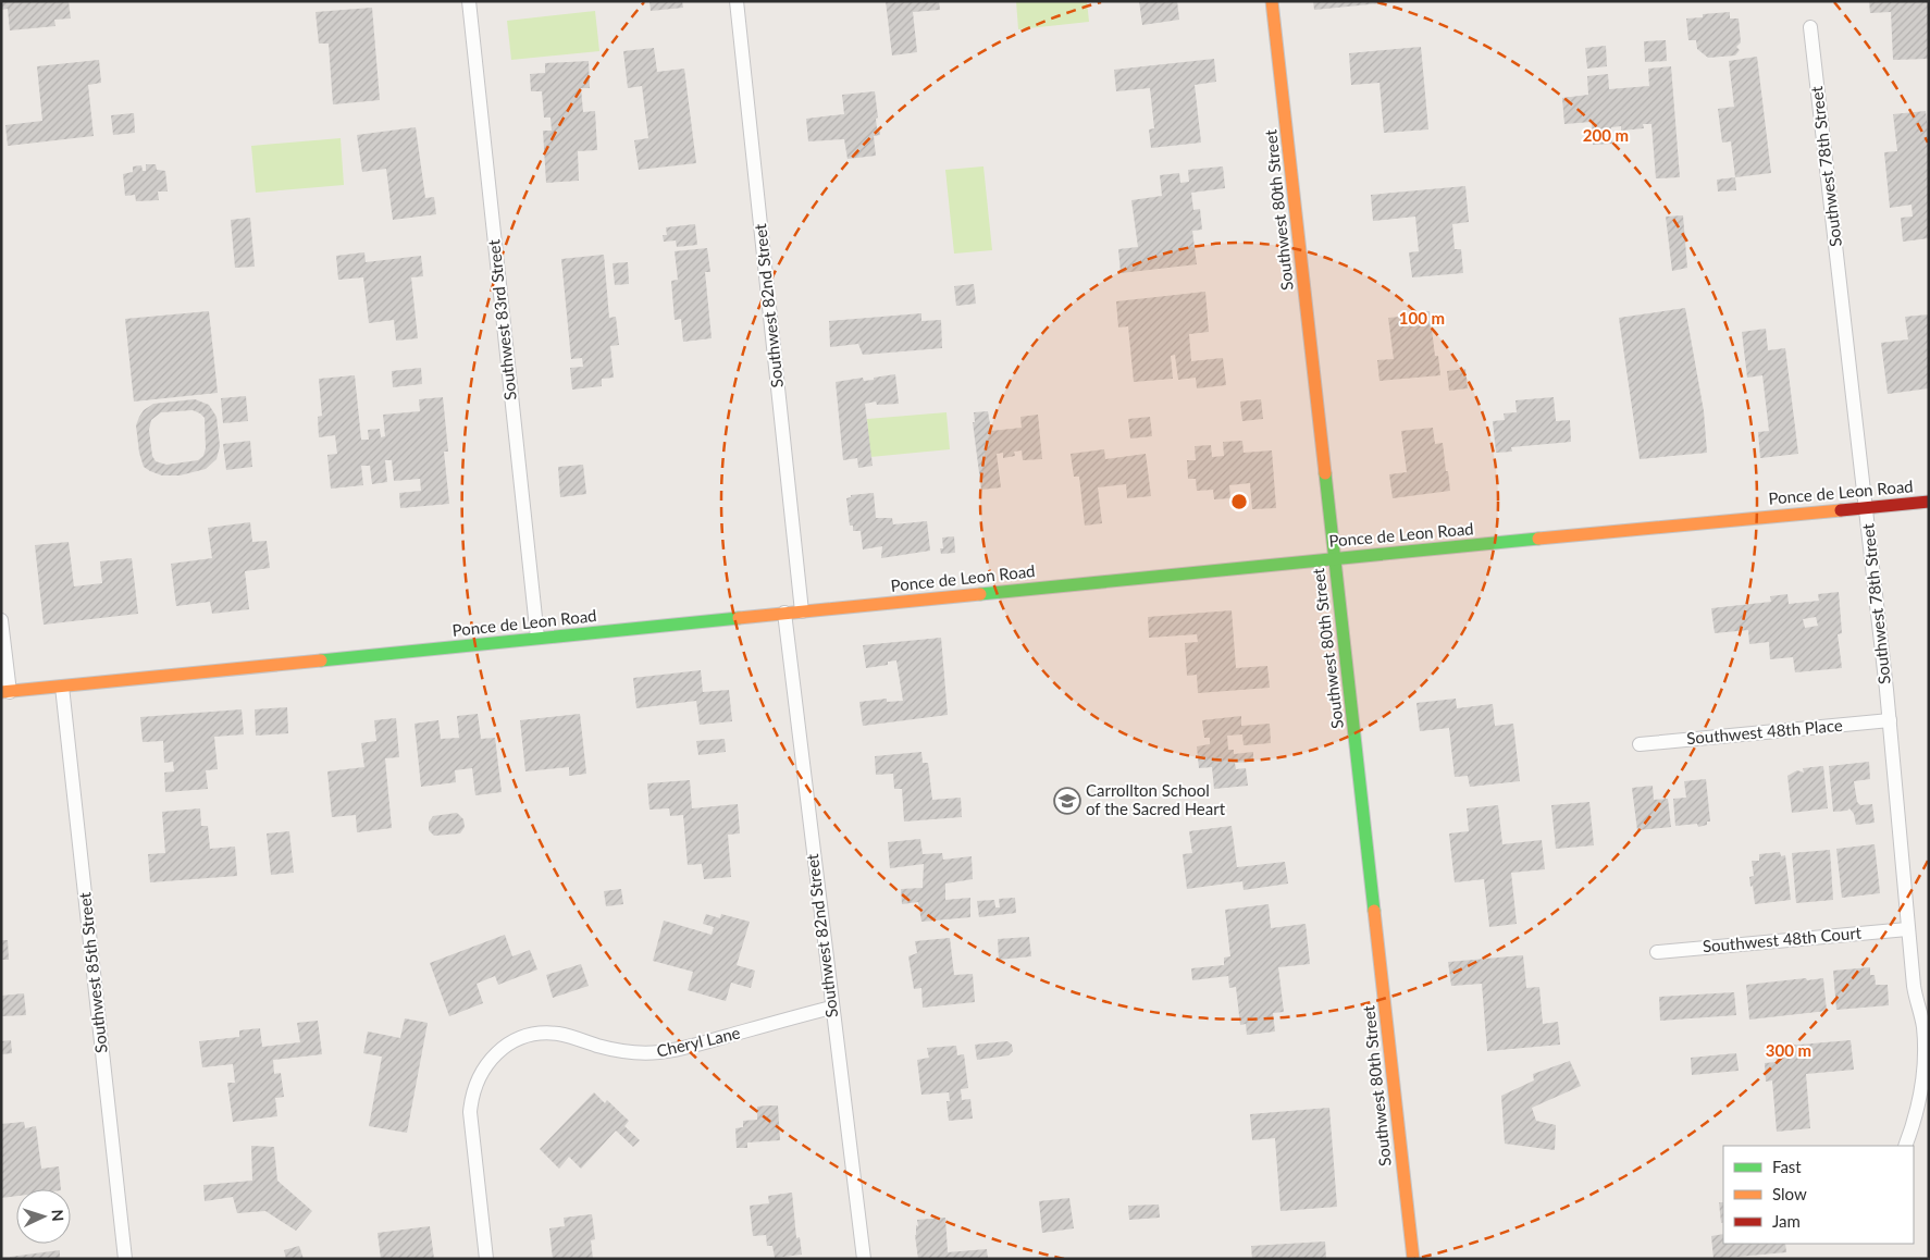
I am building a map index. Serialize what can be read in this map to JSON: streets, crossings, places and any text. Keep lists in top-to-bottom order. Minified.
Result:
{"streets":{"street":["Southwest 78th Street","Southwest 80th Street","Southwest 82nd Street","Southwest 83rd Street","Ponce de Leon Road","Southwest 48th Place","Southwest 48th Court","Southwest 85th Street","Cheryl Lane"]},"crossings":[["Southwest 78th Street","Ponce de Leon Road"],["Southwest 78th Street","Southwest 48th Place"],["Southwest 78th Street","Southwest 48th Court"],["Southwest 80th Street","Ponce de Leon Road"],["Southwest 82nd Street","Ponce de Leon Road"],["Southwest 82nd Street","Cheryl Lane"],["Southwest 83rd Street","Ponce de Leon Road"],["Ponce de Leon Road","Southwest 85th Street"]],"places":{"school or university":["Carrollton School of the Sacred Heart"]},"legend":["Fast","Slow","Jam"],"north":"right","rings":["200 m","100 m","300 m"]}
